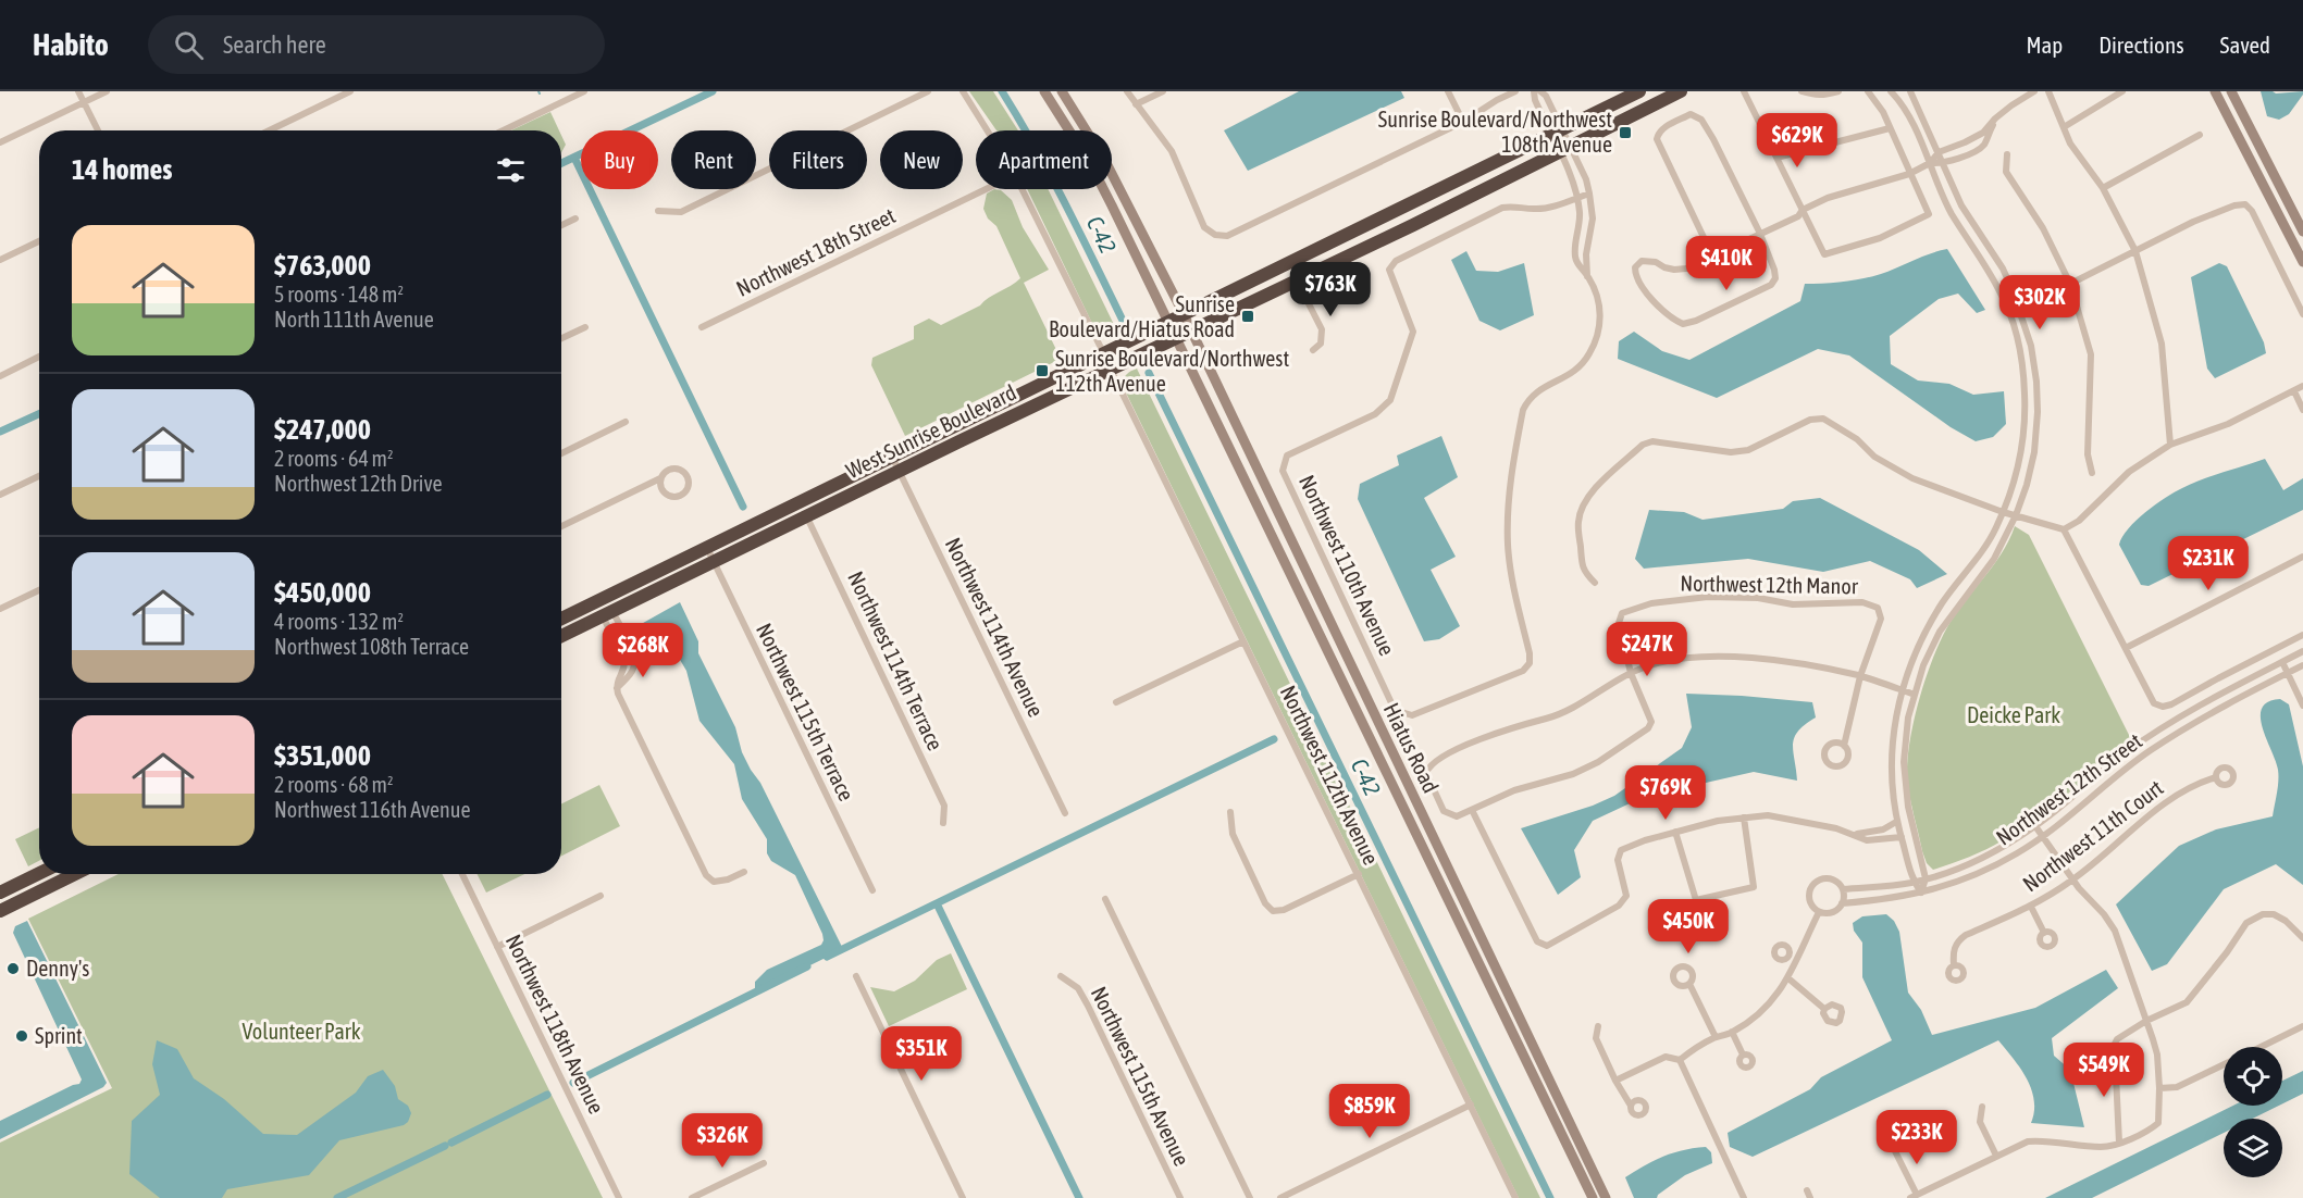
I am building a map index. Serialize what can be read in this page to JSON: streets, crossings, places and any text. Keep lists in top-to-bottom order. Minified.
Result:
{"streets":{"highway":["West Sunrise Boulevard"],"main road":["Hiatus Road"],"street":["Northwest 18th Street","Northwest 110th Avenue","Northwest 12th Manor","Northwest 114th Avenue","Northwest 114th Terrace","Northwest 115th Terrace","Northwest 112th Avenue","Northwest 12th Street","Northwest 11th Court","Northwest 118th Avenue","Northwest 115th Avenue"]},"crossings":[["West Sunrise Boulevard","Northwest 114th Avenue"],["West Sunrise Boulevard","Northwest 114th Terrace"],["West Sunrise Boulevard","Northwest 115th Terrace"],["West Sunrise Boulevard","Hiatus Road"],["West Sunrise Boulevard","Northwest 112th Avenue"]],"water":["C-42"],"parks":["Deicke Park","Volunteer Park"],"places":{"transit":["Sunrise Boulevard/Northwest 108th Avenue","Sunrise Boulevard/Hiatus Road","Sunrise Boulevard/Northwest 112th Avenue"],"other":["Denny's","Sprint"]},"page":{"header":"Habito","search":"Search here","nav":["Map","Directions","Saved"],"price":["$629K","$410K","$763K","$302K","$231K","$247K","$268K","$769K","$450K","$351K","$549K","$859K","$233K","$326K"],"chip":["Buy","Rent","Filters","New","Apartment"],"heading":"14 homes","list":[{"name":"$763,000","note":"5 rooms · 148 m² · North 111th Avenue"},{"name":"$247,000","note":"2 rooms · 64 m² · Northwest 12th Drive"},{"name":"$450,000","note":"4 rooms · 132 m² · Northwest 108th Terrace"},{"name":"$351,000","note":"2 rooms · 68 m² · Northwest 116th Avenue"}]}}
